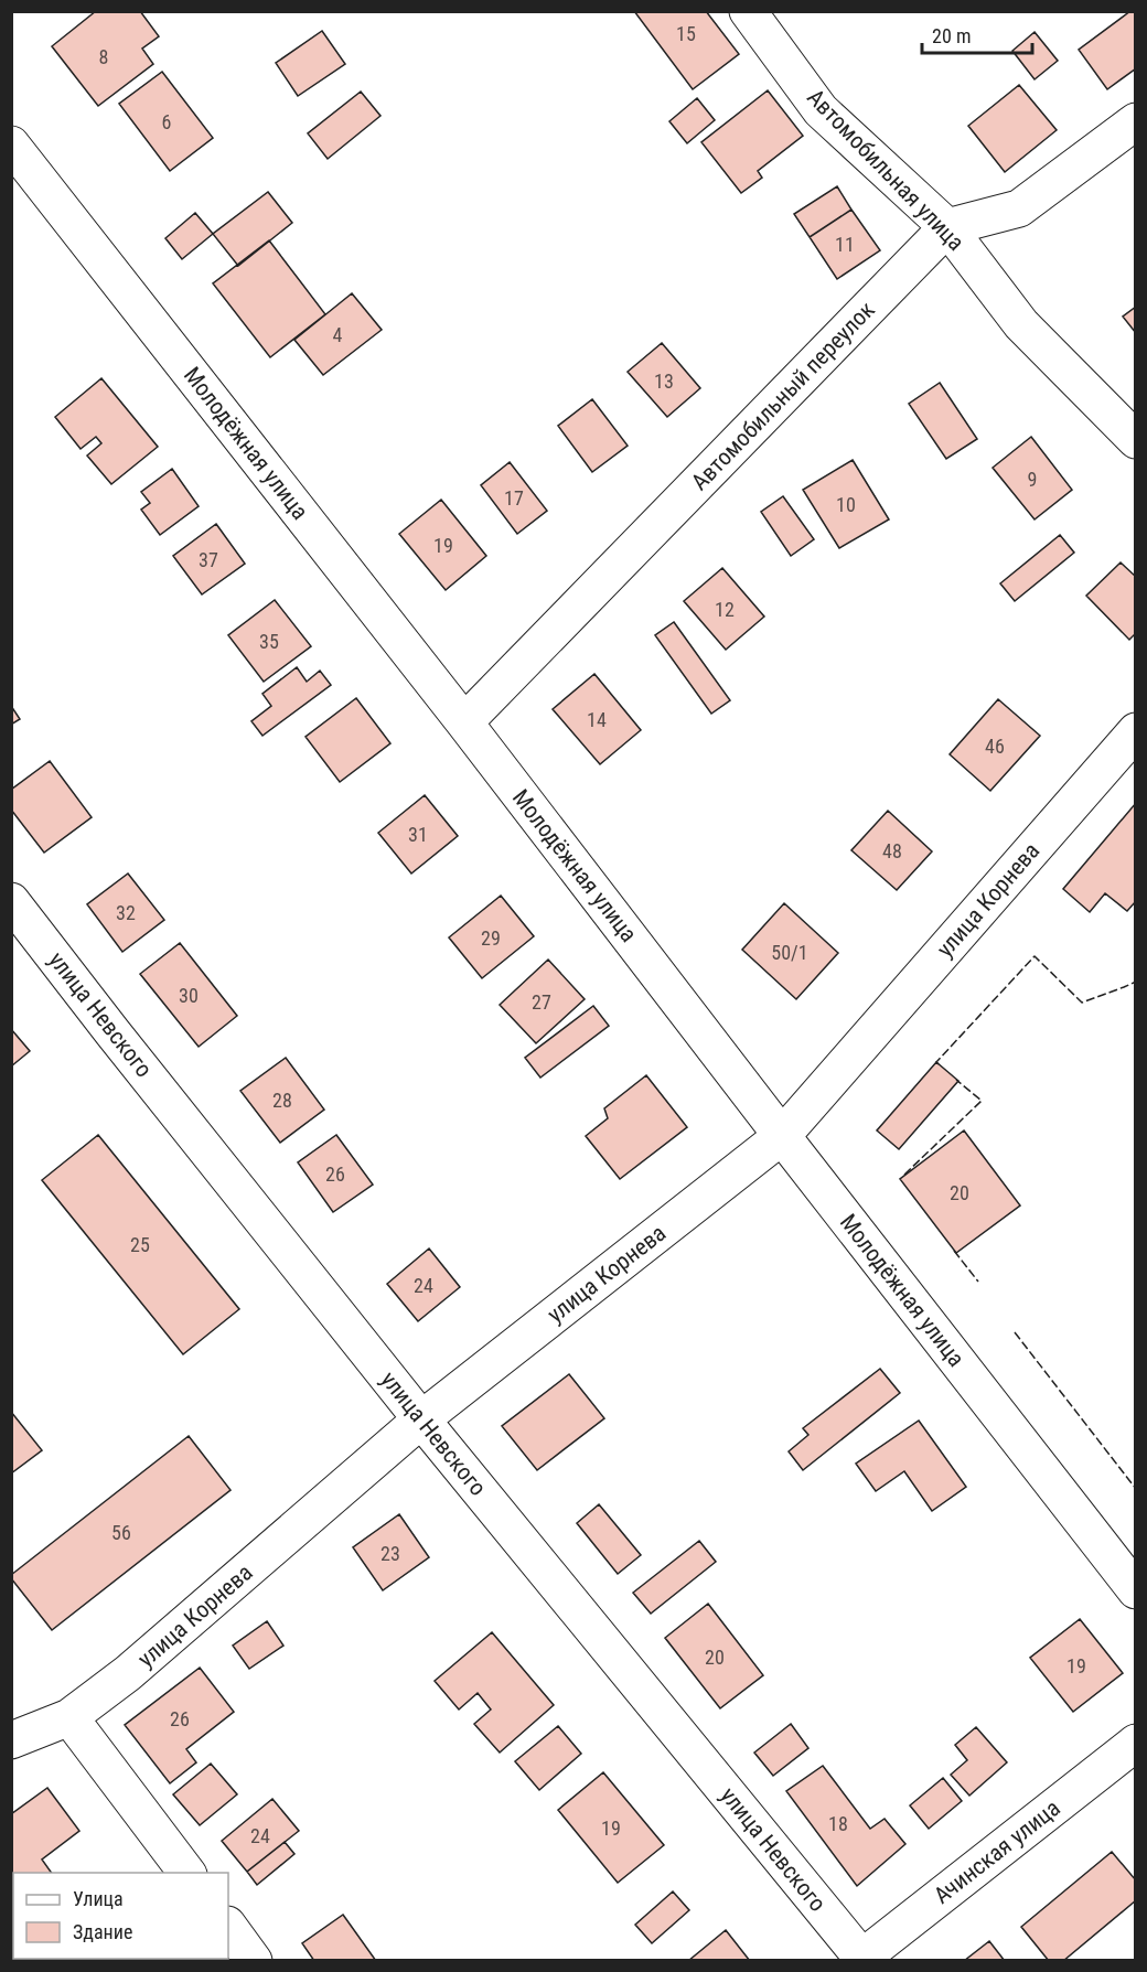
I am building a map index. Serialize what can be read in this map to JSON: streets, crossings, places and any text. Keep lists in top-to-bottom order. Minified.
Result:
{"streets":{"street":["Автомобильная улица","Автомобильный переулок","Молодёжная улица","улица Корнева","улица Невского","Ачинская улица"]},"crossings":[["Автомобильная улица","Автомобильный переулок"],["Автомобильный переулок","Молодёжная улица"],["Молодёжная улица","улица Корнева"],["улица Корнева","улица Невского"],["улица Невского","Ачинская улица"]],"house_numbers":["15","8","6","11","4","13","9","17","10","19","37","12","35","14","46","31","48","32","29","50/1","30","27","28","26","20","25","24","56","23","20","19","26","18","19","24"],"legend":["Улица","Здание"],"scale_bar":"20 m"}
